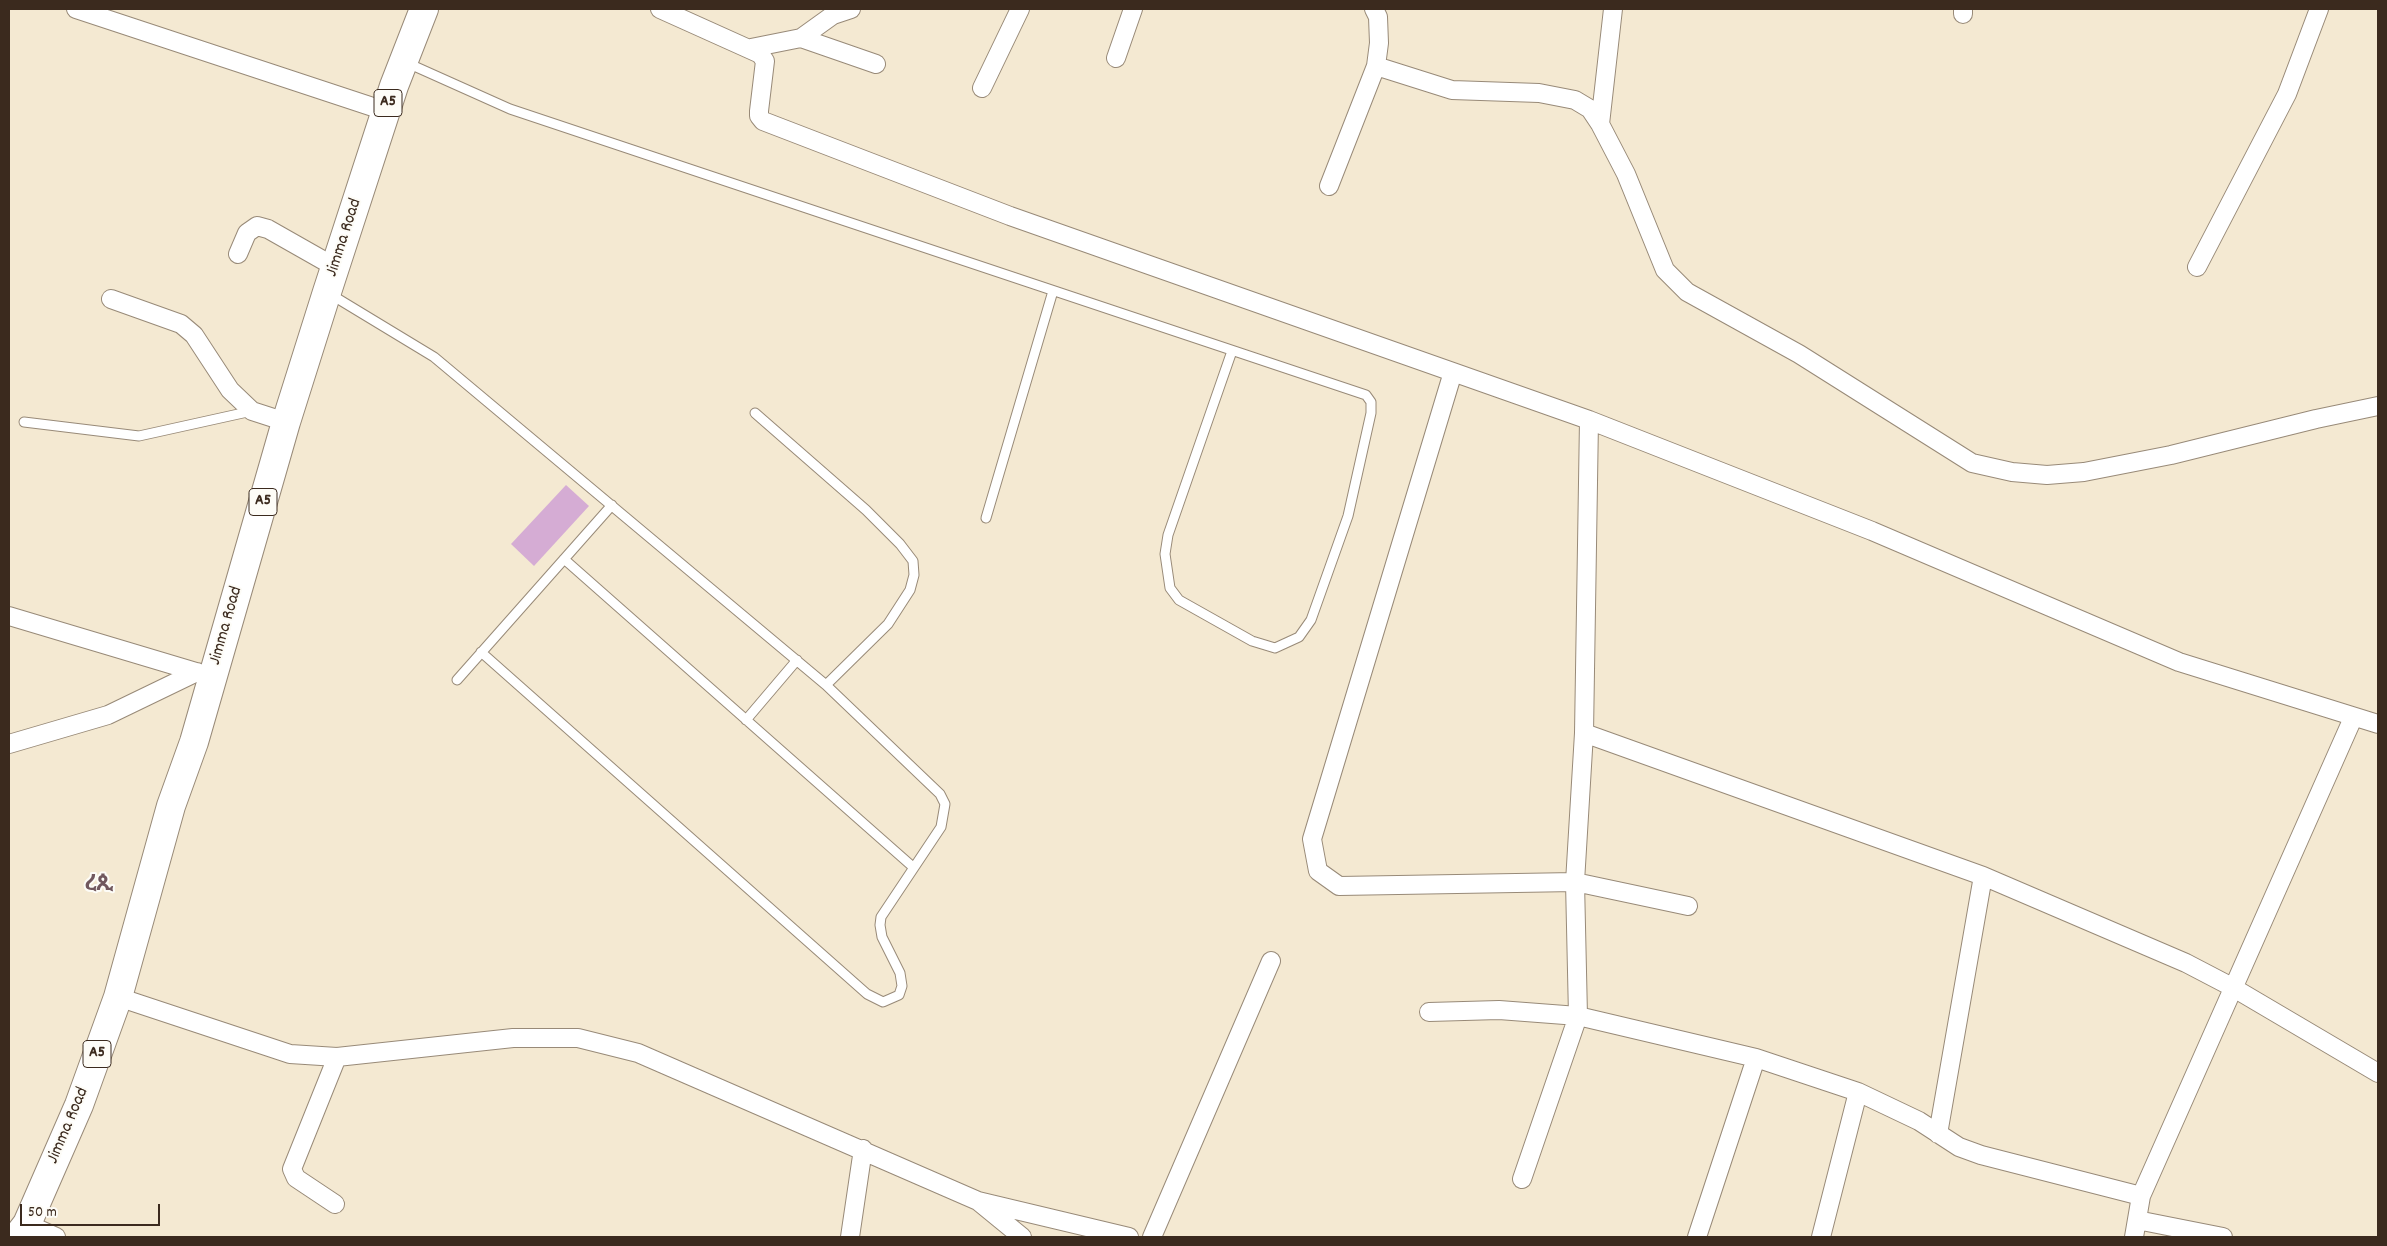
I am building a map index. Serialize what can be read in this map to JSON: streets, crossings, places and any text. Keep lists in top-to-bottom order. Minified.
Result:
{"streets":{"highway":["A5","Jimma Road"]},"districts":["ረጲ"],"scale_bar":"50 m"}
